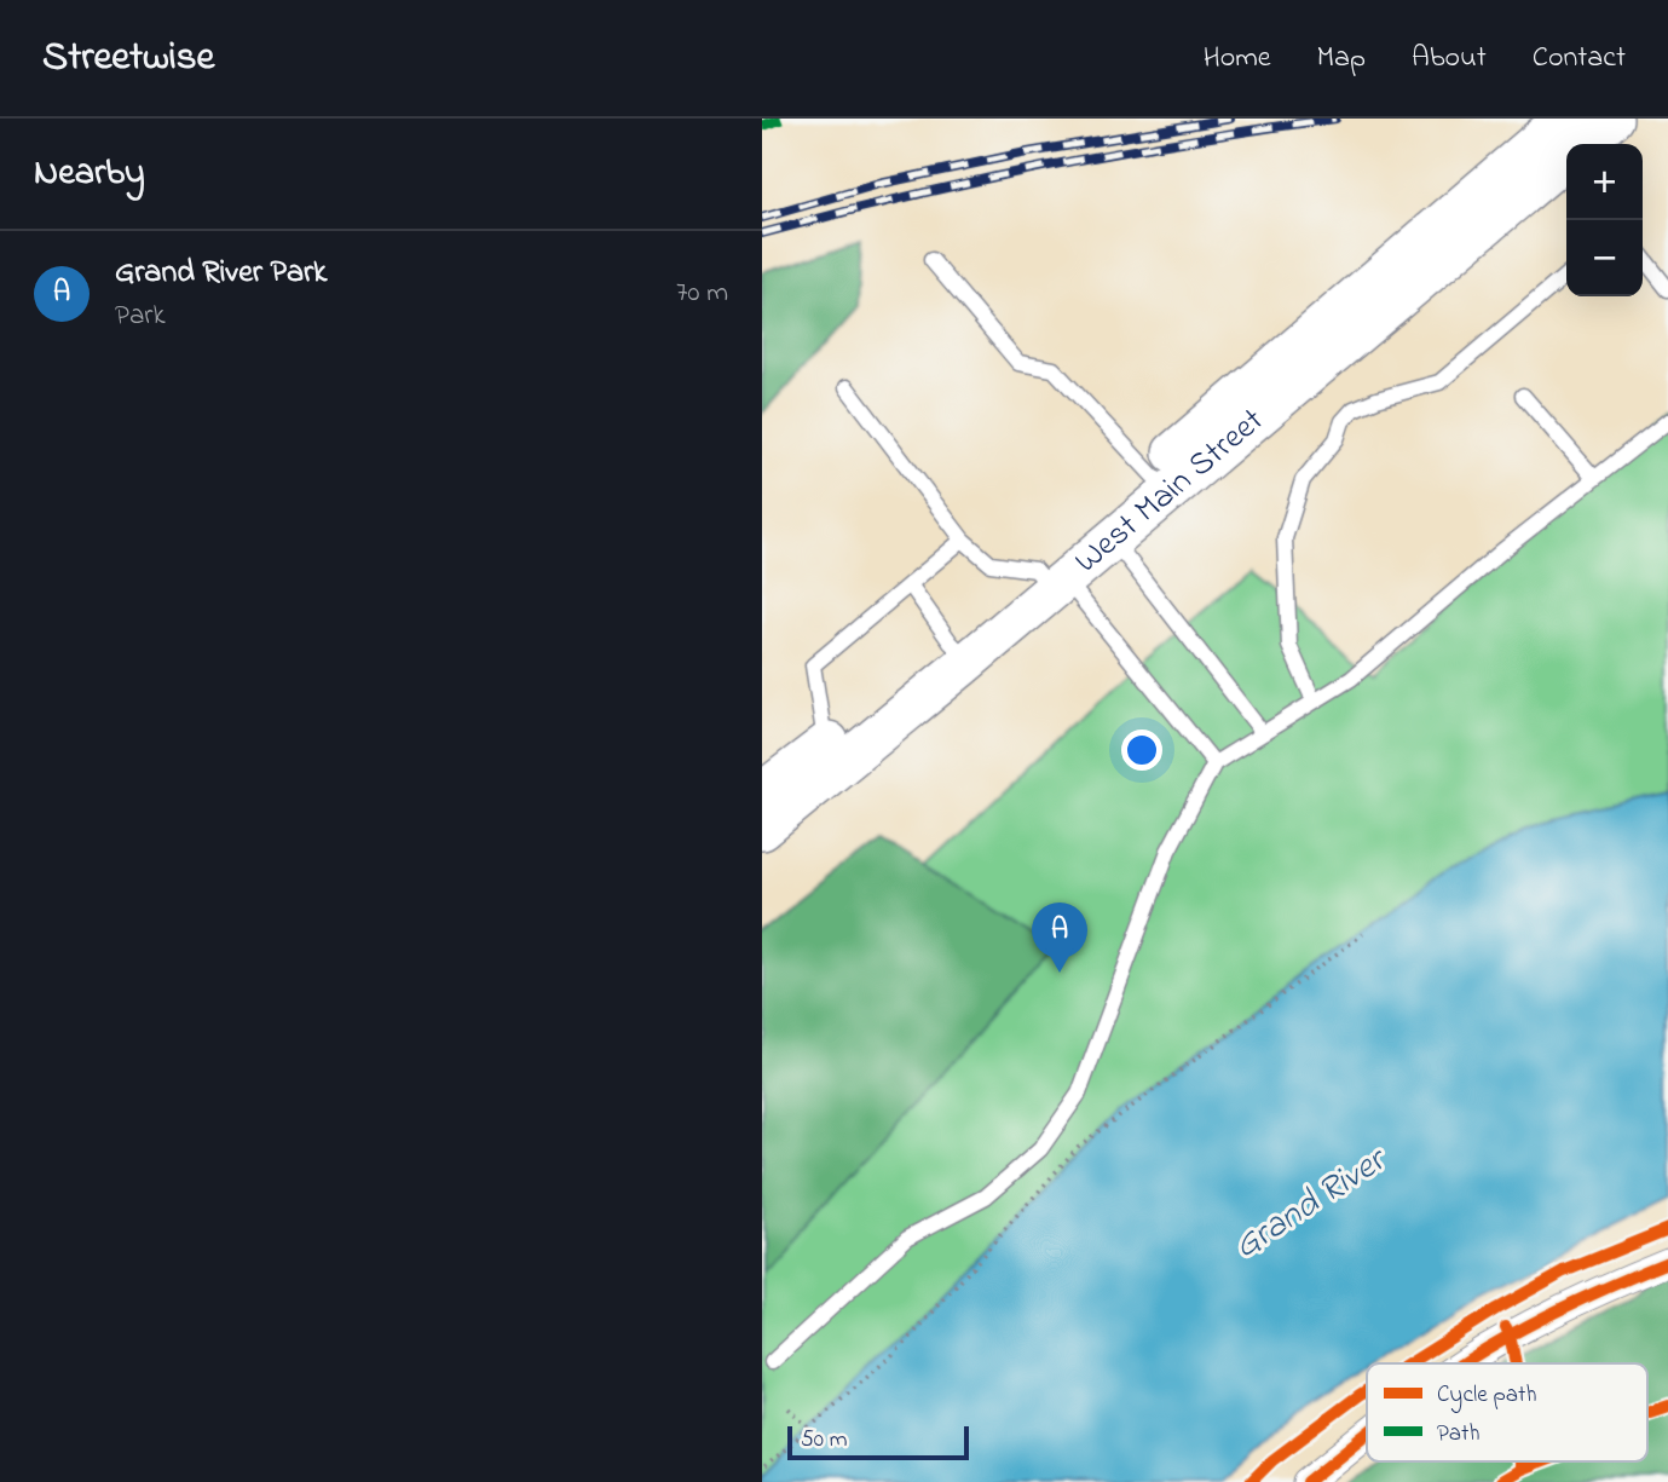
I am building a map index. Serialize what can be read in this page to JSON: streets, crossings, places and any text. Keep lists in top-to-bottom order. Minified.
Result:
{"streets":{"main road":["West Main Street"]},"water":["Grand River"],"legend":["Cycle path","Path"],"scale_bar":"50 m","page":{"header":"Streetwise","nav":["Home","Map","About","Contact"],"heading":"Nearby","map_buttons":["+","−"],"list":[{"mark":"A","name":"Grand River Park","note":"Park","value":"70 m"}],"pins":"A","scale":"50 m"}}
